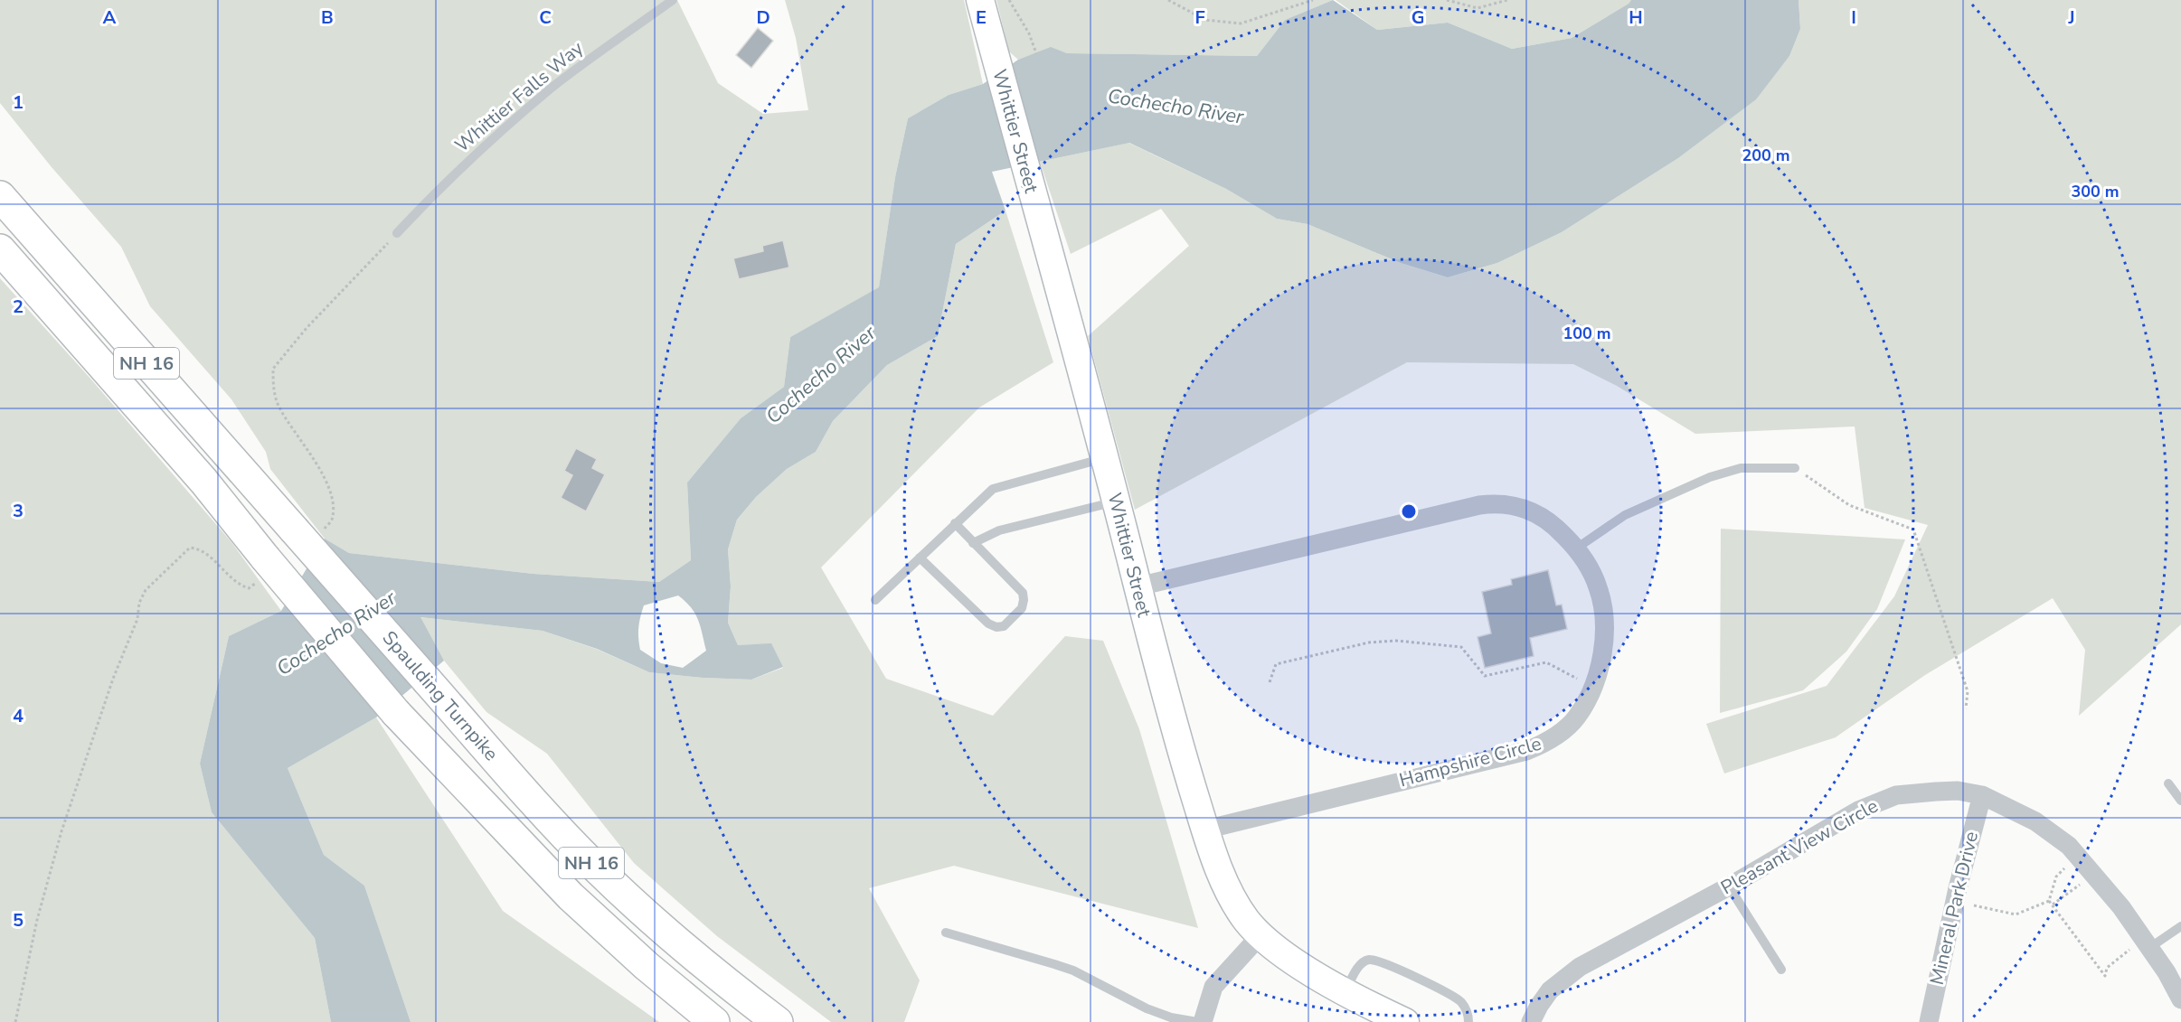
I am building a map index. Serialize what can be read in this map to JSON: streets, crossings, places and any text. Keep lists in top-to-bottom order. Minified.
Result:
{"streets":{"highway":["NH 16","Spaulding Turnpike"],"street":["Whittier Street","Hampshire Circle","Pleasant View Circle","Mineral Park Drive"],"lane":["Whittier Falls Way"]},"crossings":[["Whittier Street","Hampshire Circle"],["Pleasant View Circle","Mineral Park Drive"]],"water":["Cochecho River"],"grid":{"columns":["A","B","C","D","E","F","G","H","I","J"],"rows":["1","2","3","4","5"]},"rings":["200 m","300 m","100 m"]}
